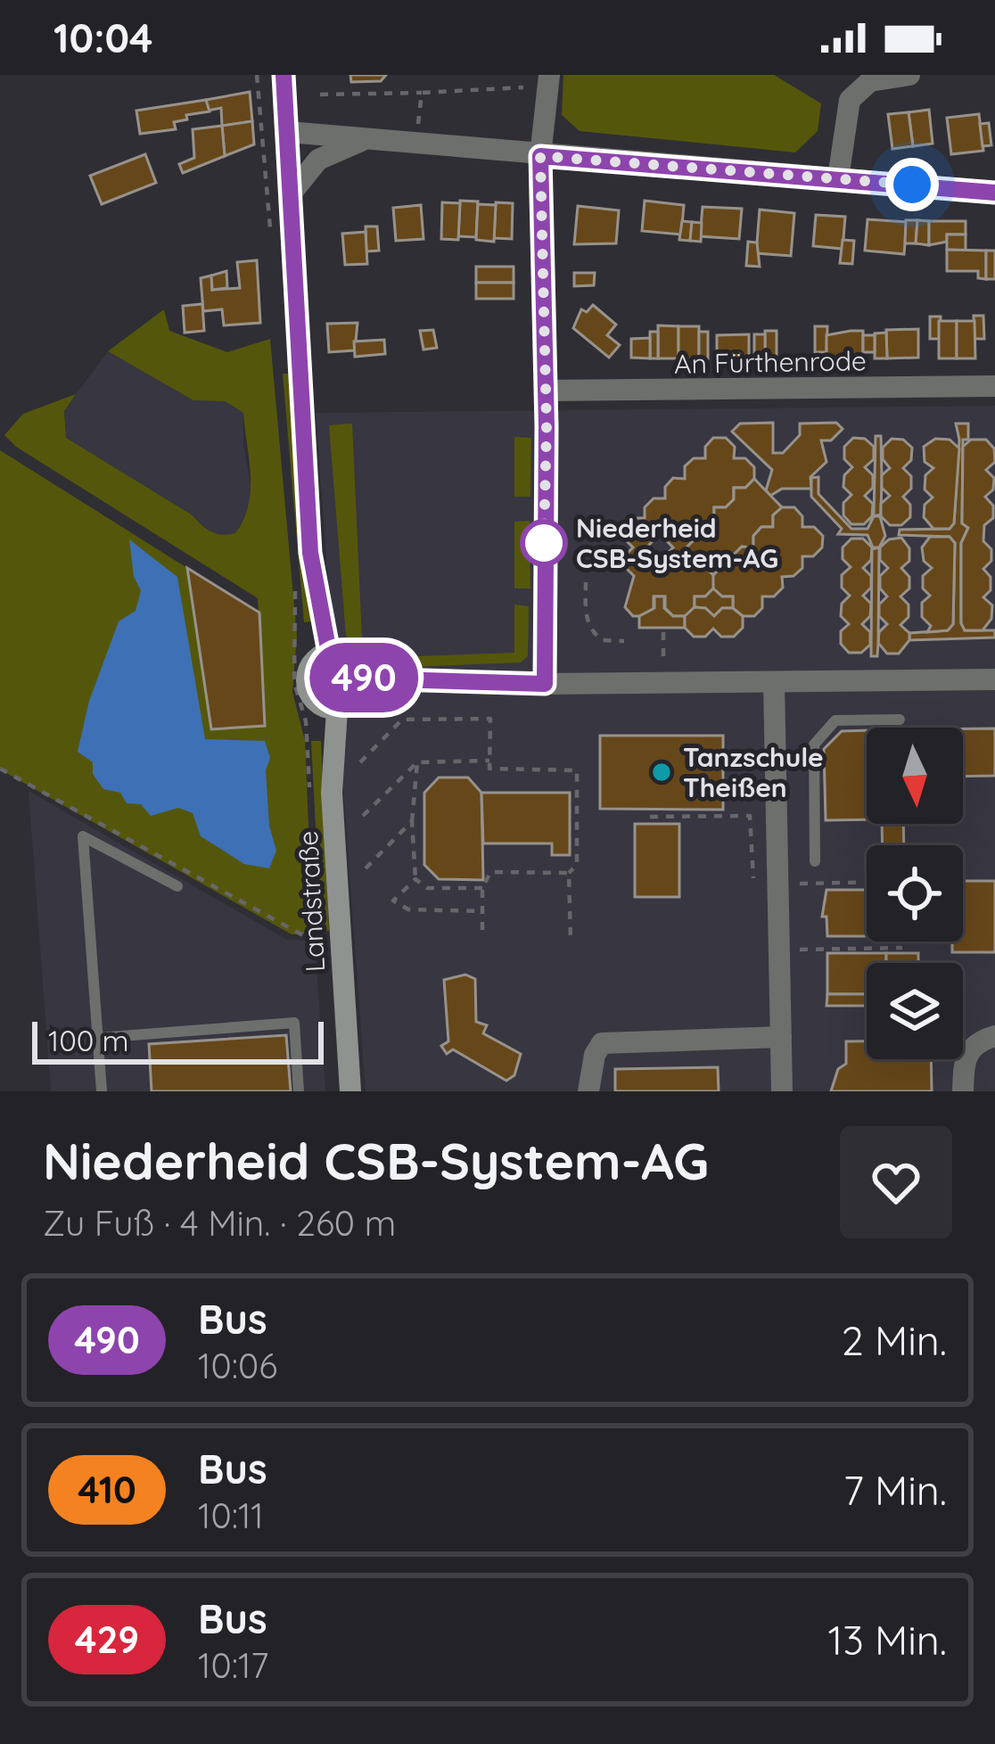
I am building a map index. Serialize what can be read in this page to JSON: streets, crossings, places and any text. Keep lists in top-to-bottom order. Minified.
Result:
{"streets":{"street":["An Fürthenrode","Landstraße"]},"places":["Niederheid CSB-System-AG","Tanzschule Theißen"],"lines":["bus line 490"],"scale_bar":"100 m","north":"bottom","page":{"status":"10:04","on_map":"490","scale":"100 m","heading":["Niederheid CSB-System-AG","Zu Fuß · 4 Min. · 260 m"],"list":[{"mark":"490","name":"Bus","note":"10:06","value":"2 Min."},{"mark":"410","name":"Bus","note":"10:11","value":"7 Min."},{"mark":"429","name":"Bus","note":"10:17","value":"13 Min."}]}}
